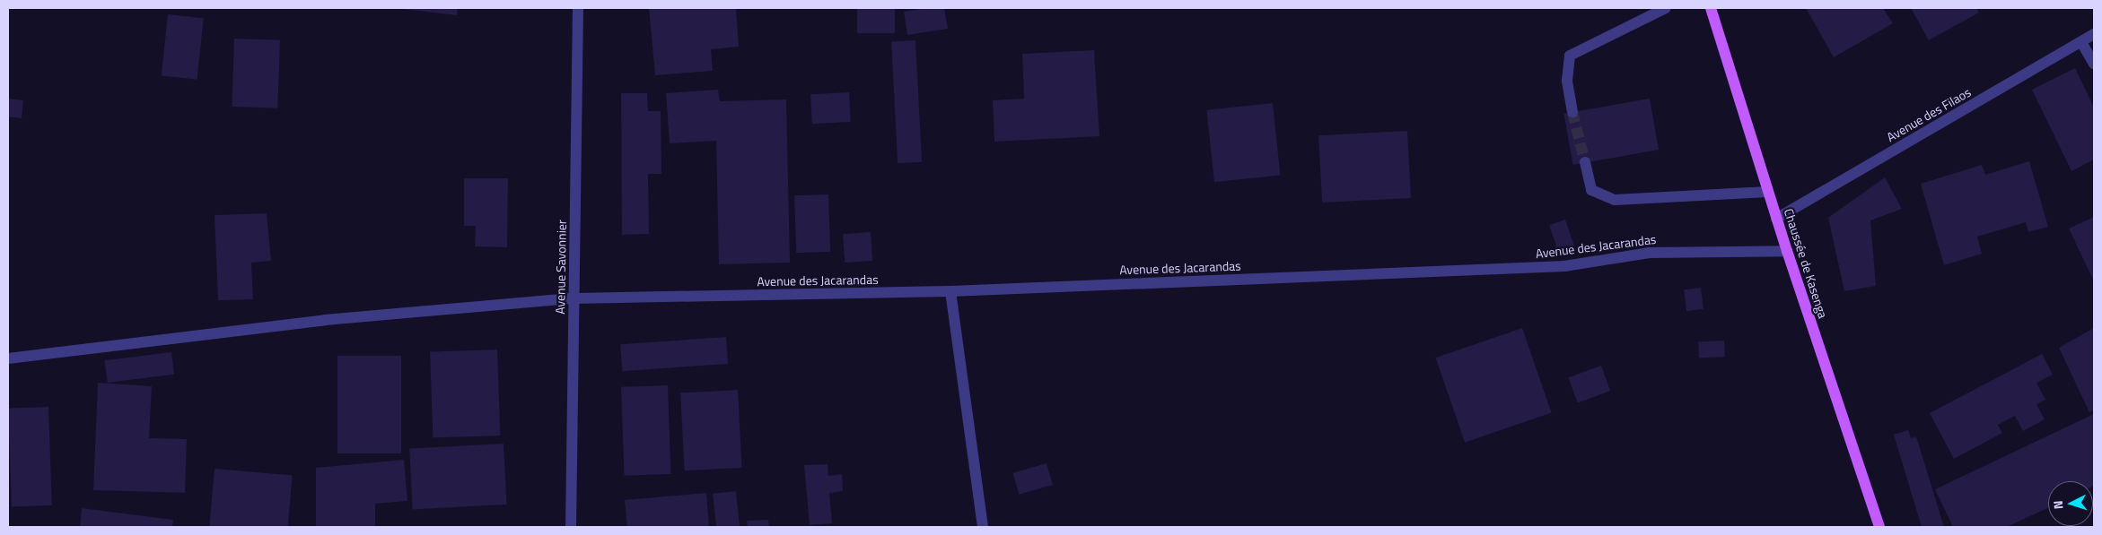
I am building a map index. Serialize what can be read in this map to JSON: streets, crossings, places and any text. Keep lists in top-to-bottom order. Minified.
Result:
{"streets":{"main road":["Chaussée de Kasenga"],"street":["Avenue des Filaos","Avenue des Jacarandas","Avenue Savonnier"]},"crossings":[["Avenue des Filaos","Chaussée de Kasenga"],["Avenue des Jacarandas","Chaussée de Kasenga"],["Avenue des Jacarandas","Avenue Savonnier"]],"north":"left"}
